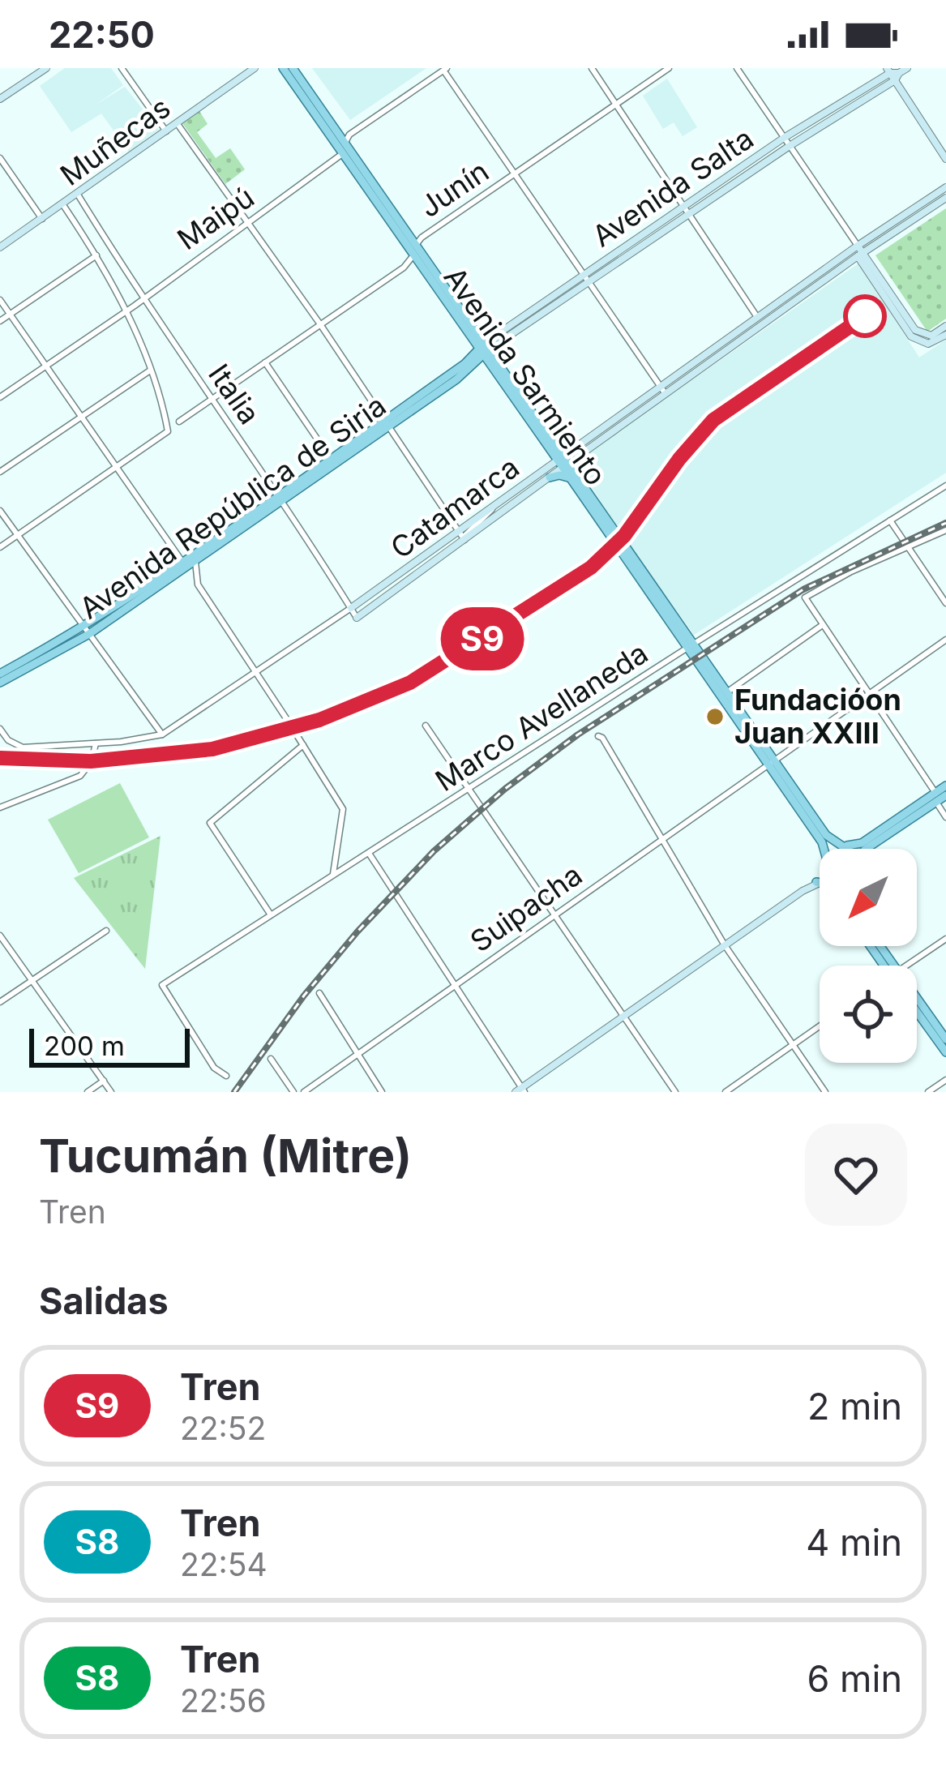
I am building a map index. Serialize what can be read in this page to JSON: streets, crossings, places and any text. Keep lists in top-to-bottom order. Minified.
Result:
{"streets":{"main road":["Muñecas","Avenida Salta","Avenida Sarmiento","Avenida República de Siria","Catamarca"],"street":["Junín","Maipú","Italia","Marco Avellaneda","Suipacha"]},"crossings":[["Muñecas","Italia"],["Avenida Salta","Avenida Sarmiento"],["Avenida Salta","Avenida República de Siria"],["Junín","Avenida Sarmiento"],["Junín","Italia"],["Maipú","Avenida Sarmiento"],["Maipú","Italia"],["Avenida Sarmiento","Avenida República de Siria"],["Avenida Sarmiento","Catamarca"],["Avenida Sarmiento","Marco Avellaneda"],["Avenida Sarmiento","Suipacha"],["Italia","Avenida República de Siria"],["Italia","Catamarca"]],"places":["Fundacióon Juan XXIII"],"scale_bar":"200 m","north":"bottom left","page":{"status":"22:50","on_map":"S9","scale":"200 m","heading":[["Tucumán (Mitre)","Tren"],"Salidas"],"list":[{"mark":"S9","name":"Tren","note":"22:52","value":"2 min"},{"mark":"S8","name":"Tren","note":"22:54","value":"4 min"},{"mark":"S8","name":"Tren","note":"22:56","value":"6 min"}]}}
